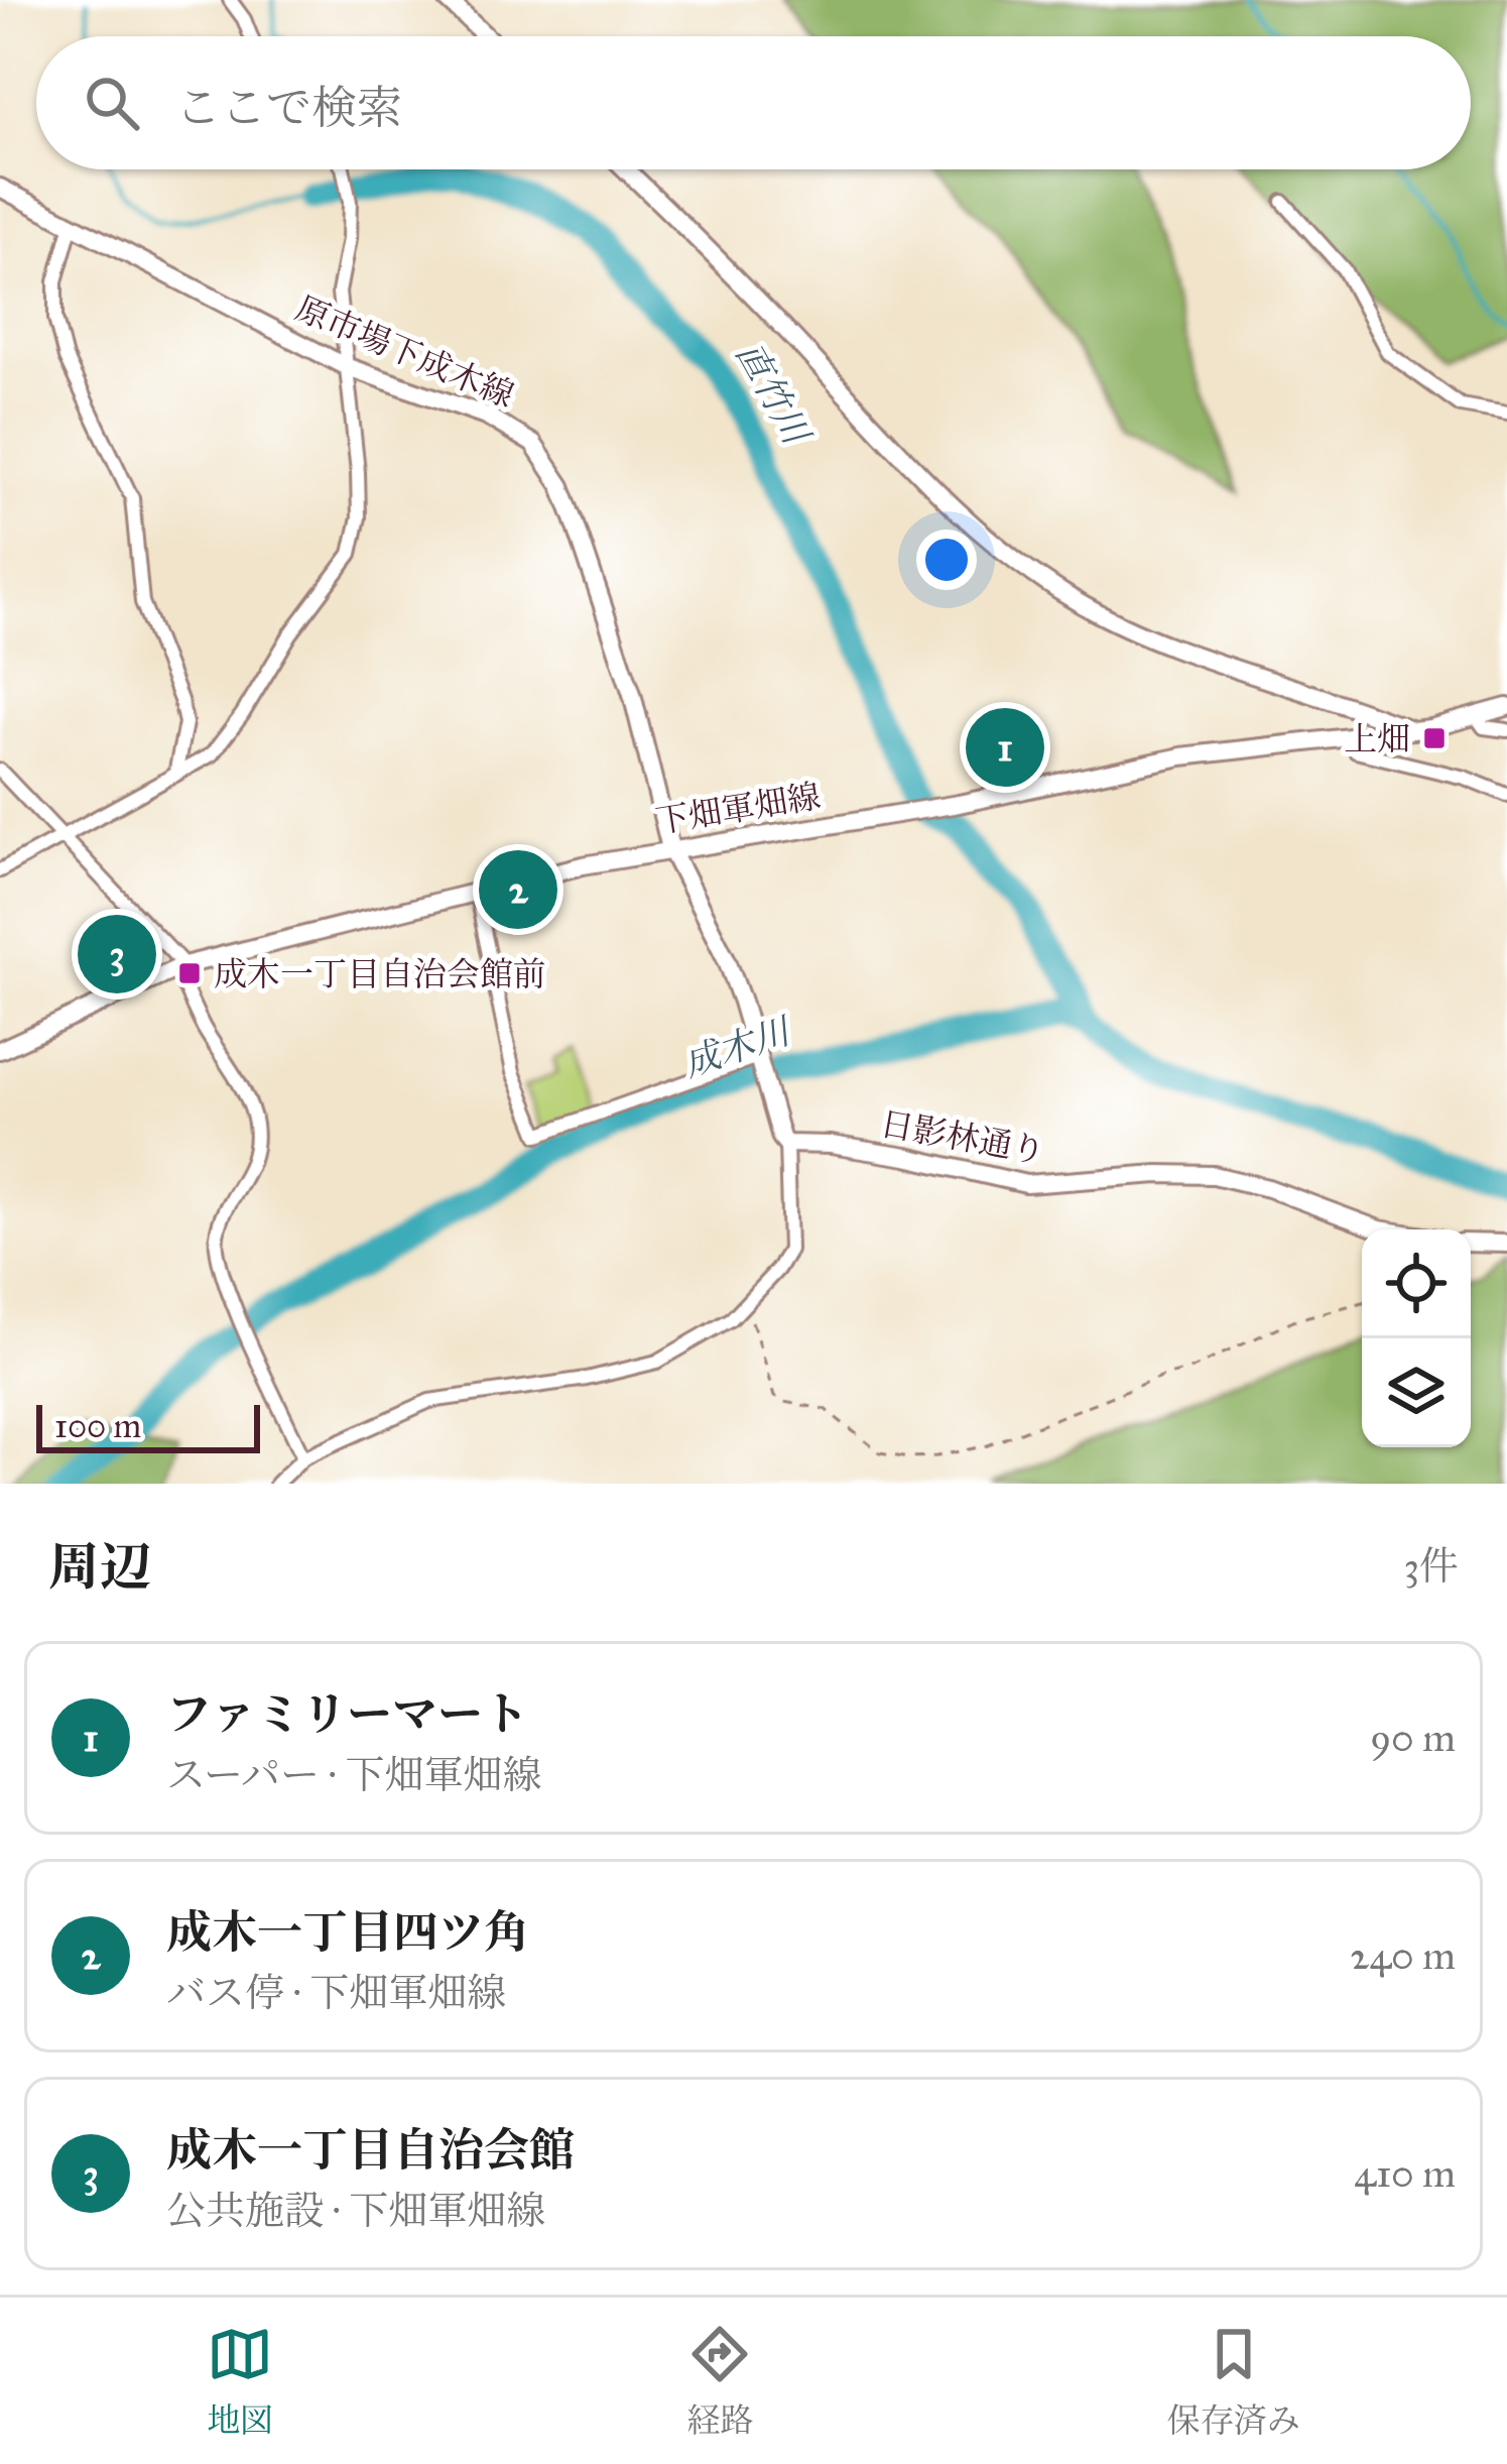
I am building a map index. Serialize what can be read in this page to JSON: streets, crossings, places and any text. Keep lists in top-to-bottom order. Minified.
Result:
{"streets":{"main road":["原市場下成木線","下畑軍畑線","日影林通り"]},"crossings":[["原市場下成木線","下畑軍畑線"]],"water":["直竹川","成木川"],"places":{"transit":["上畑","成木一丁目自治会館前"]},"scale_bar":"100 m","page":{"search":"ここで検索","pins":["1","2","3"],"scale":"100 m","heading":["周辺","3件"],"list":[{"mark":"1","name":"ファミリーマート","note":"スーパー · 下畑軍畑線","value":"90 m"},{"mark":"2","name":"成木一丁目四ツ角","note":"バス停 · 下畑軍畑線","value":"240 m"},{"mark":"3","name":"成木一丁目自治会館","note":"公共施設 · 下畑軍畑線","value":"410 m"}],"nav":["地図","経路","保存済み"]}}
